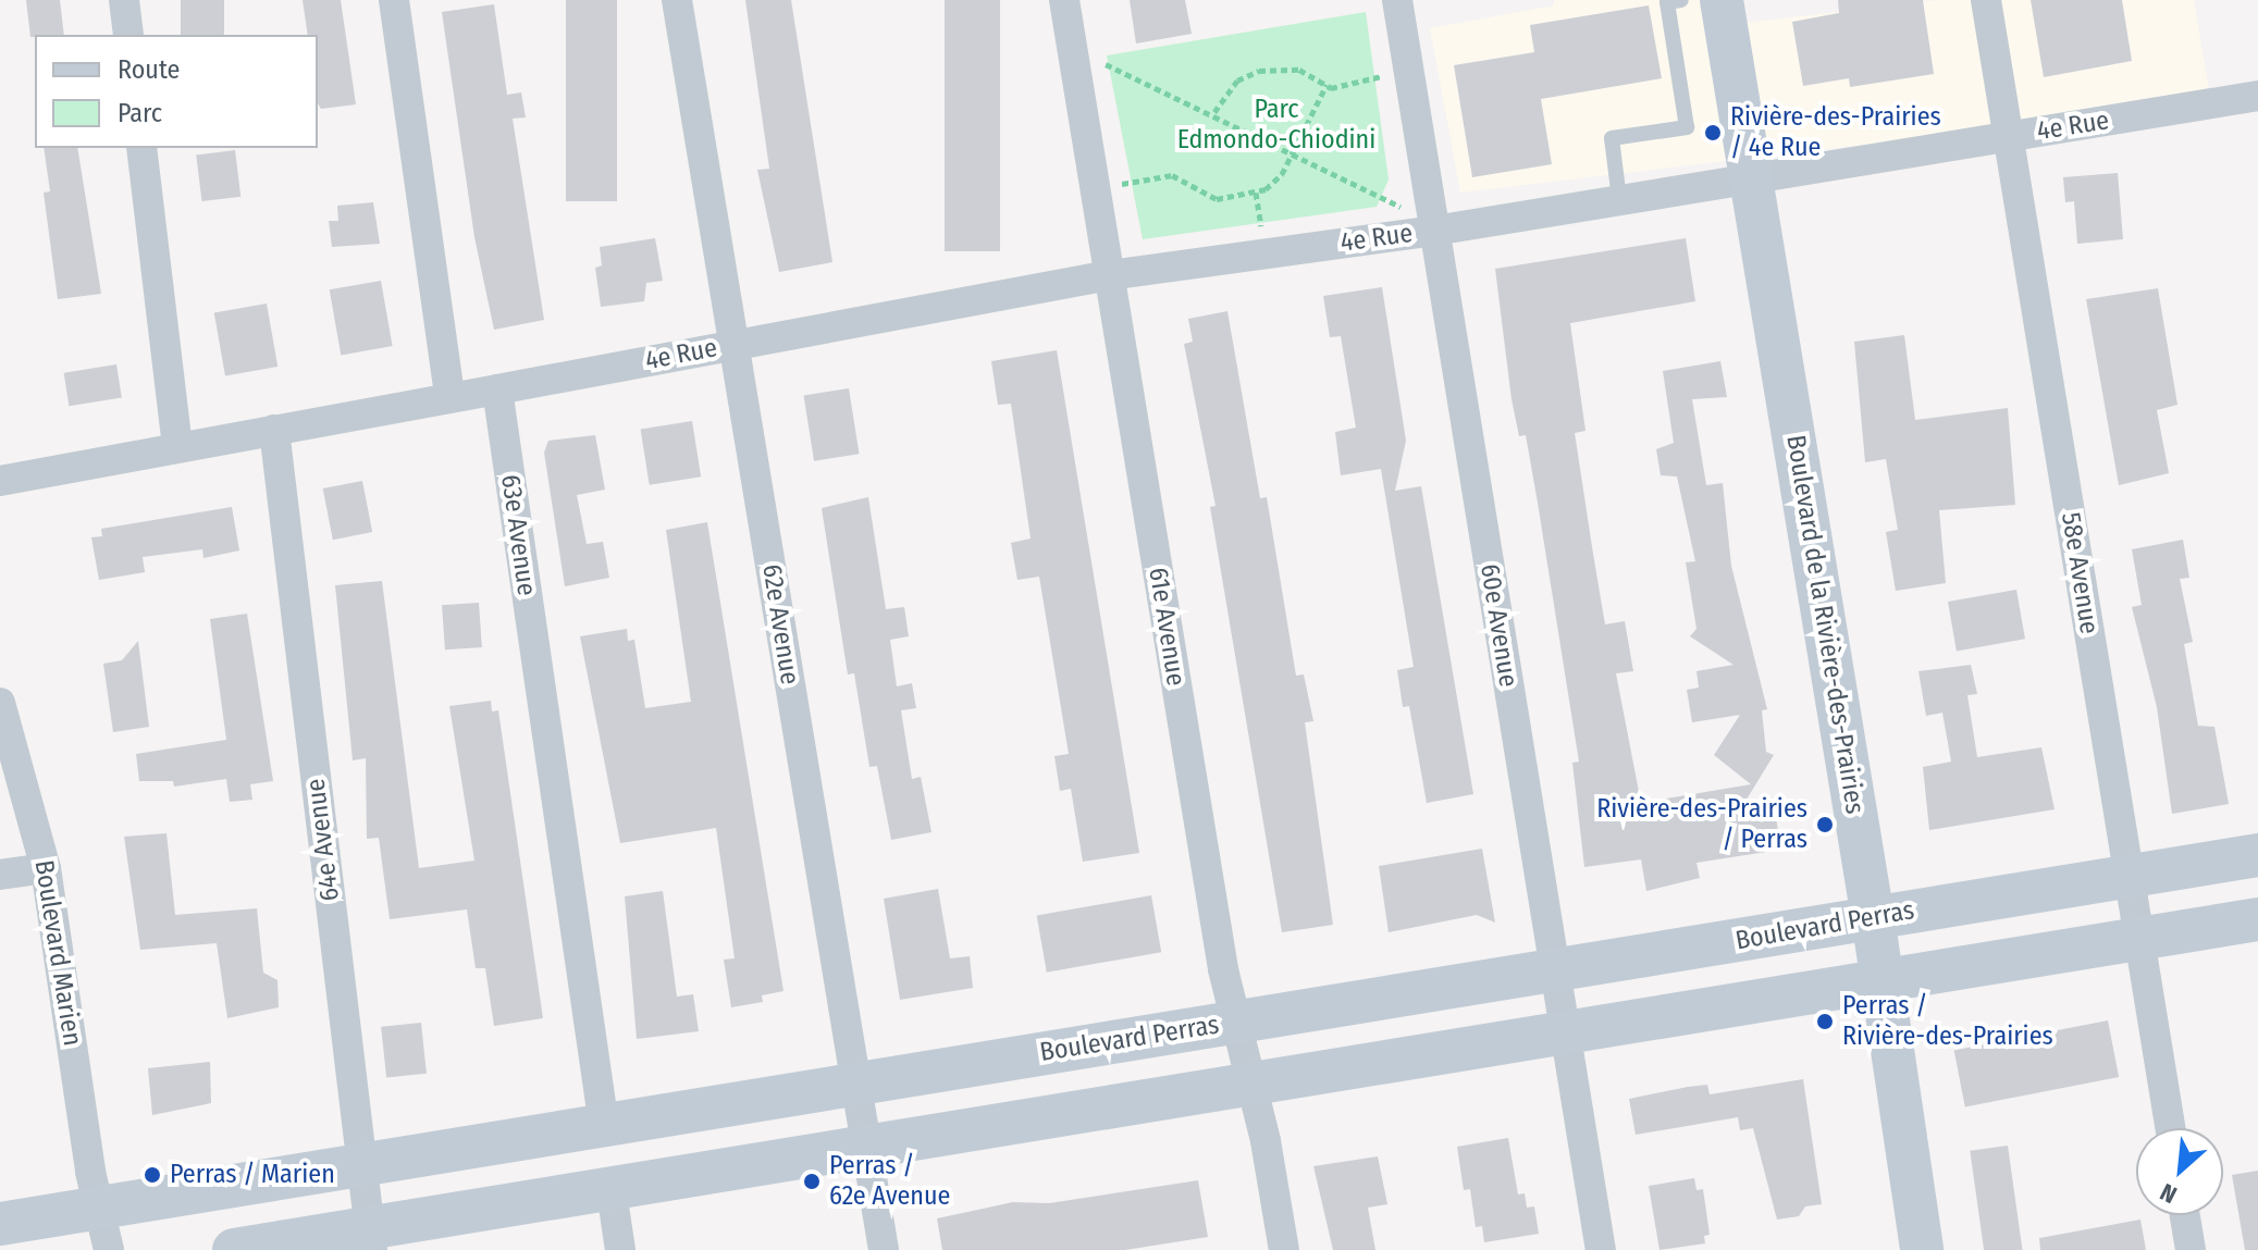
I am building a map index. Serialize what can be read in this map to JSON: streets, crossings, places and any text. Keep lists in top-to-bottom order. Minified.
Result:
{"streets":{"main road":["Boulevard de la Rivière-des-Prairies","Boulevard Perras"],"street":["4e Rue","63e Avenue","58e Avenue","62e Avenue","60e Avenue","61e Avenue","64e Avenue","Boulevard Marien"]},"crossings":[["4e Rue","63e Avenue"],["4e Rue","58e Avenue"],["4e Rue","62e Avenue"],["4e Rue","Boulevard de la Rivière-des-Prairies"],["4e Rue","60e Avenue"],["4e Rue","61e Avenue"],["63e Avenue","Boulevard Perras"],["58e Avenue","Boulevard Perras"],["62e Avenue","Boulevard Perras"],["Boulevard de la Rivière-des-Prairies","Boulevard Perras"],["60e Avenue","Boulevard Perras"],["61e Avenue","Boulevard Perras"],["64e Avenue","Boulevard Perras"],["Boulevard Perras","Boulevard Marien"]],"parks":["Parc Edmondo-Chiodini"],"places":["Rivière-des-Prairies / 4e Rue","Rivière-des-Prairies / Perras","Perras / Rivière-des-Prairies","Perras / Marien","Perras / 62e Avenue"],"legend":["Route","Parc"],"north":"bottom left"}
